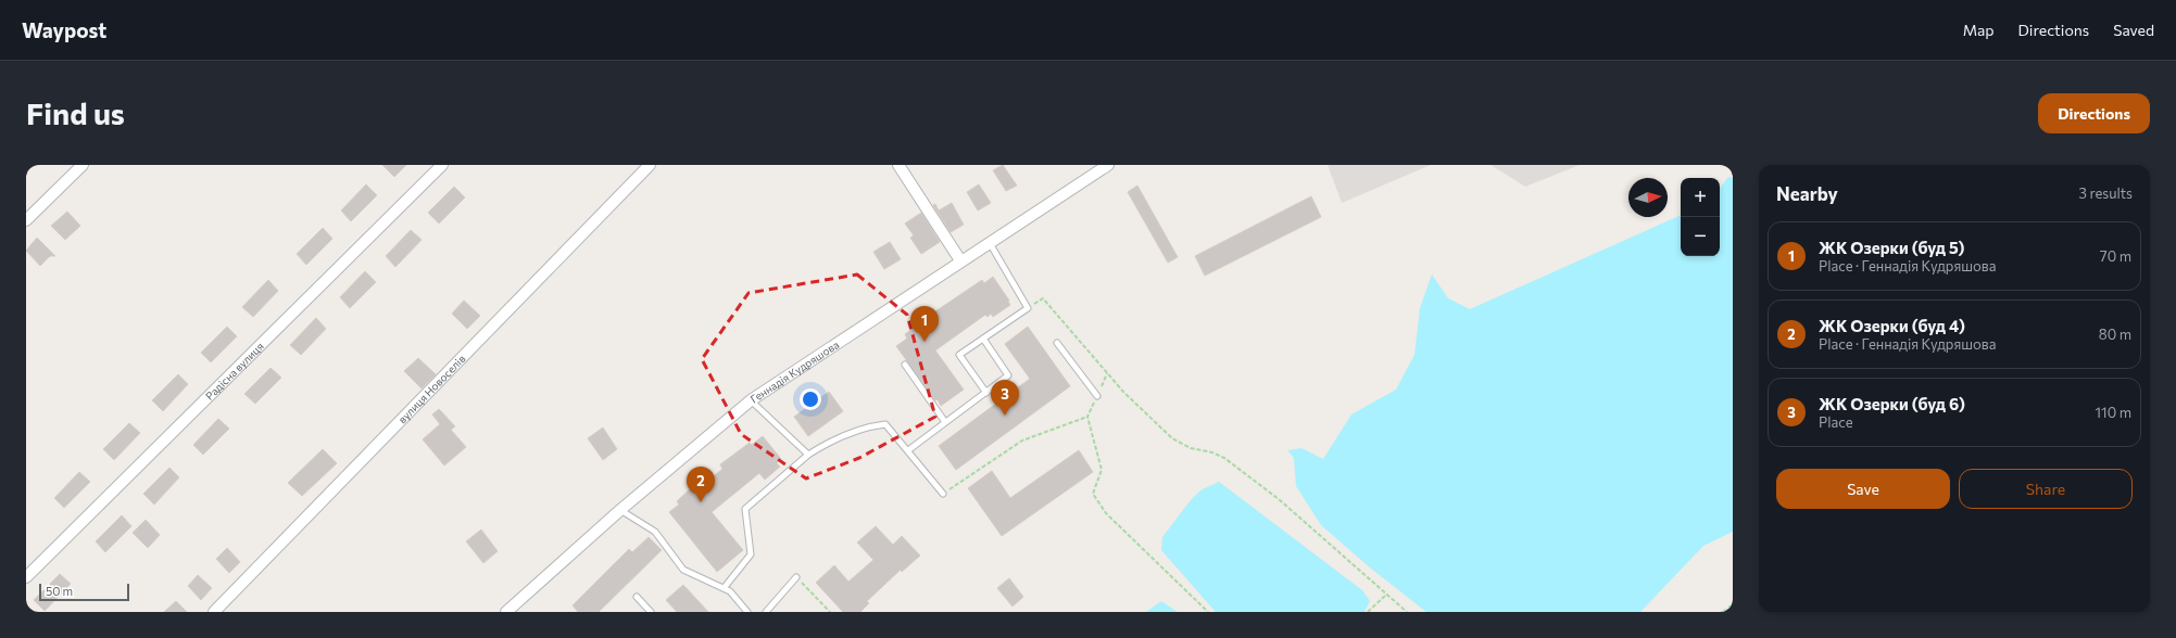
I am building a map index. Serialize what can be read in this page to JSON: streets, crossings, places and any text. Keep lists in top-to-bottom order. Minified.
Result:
{"streets":{"street":["Радісна вулиця","Геннадія Кудряшова","вулиця Новоселів"]},"scale_bar":"50 m","north":"right","page":{"header":"Waypost","nav":["Map","Directions","Saved"],"buttons":["Directions",["Save","Share"]],"title":"Find us","heading":["Nearby","3 results"],"map_buttons":["+","−"],"list":[{"mark":"1","name":"ЖК Озерки (буд 5)","note":"Place · Геннадія Кудряшова","value":"70 m"},{"mark":"2","name":"ЖК Озерки (буд 4)","note":"Place · Геннадія Кудряшова","value":"80 m"},{"mark":"3","name":"ЖК Озерки (буд 6)","note":"Place","value":"110 m"}],"pins":["1","3","2"],"scale":"50 m"}}
